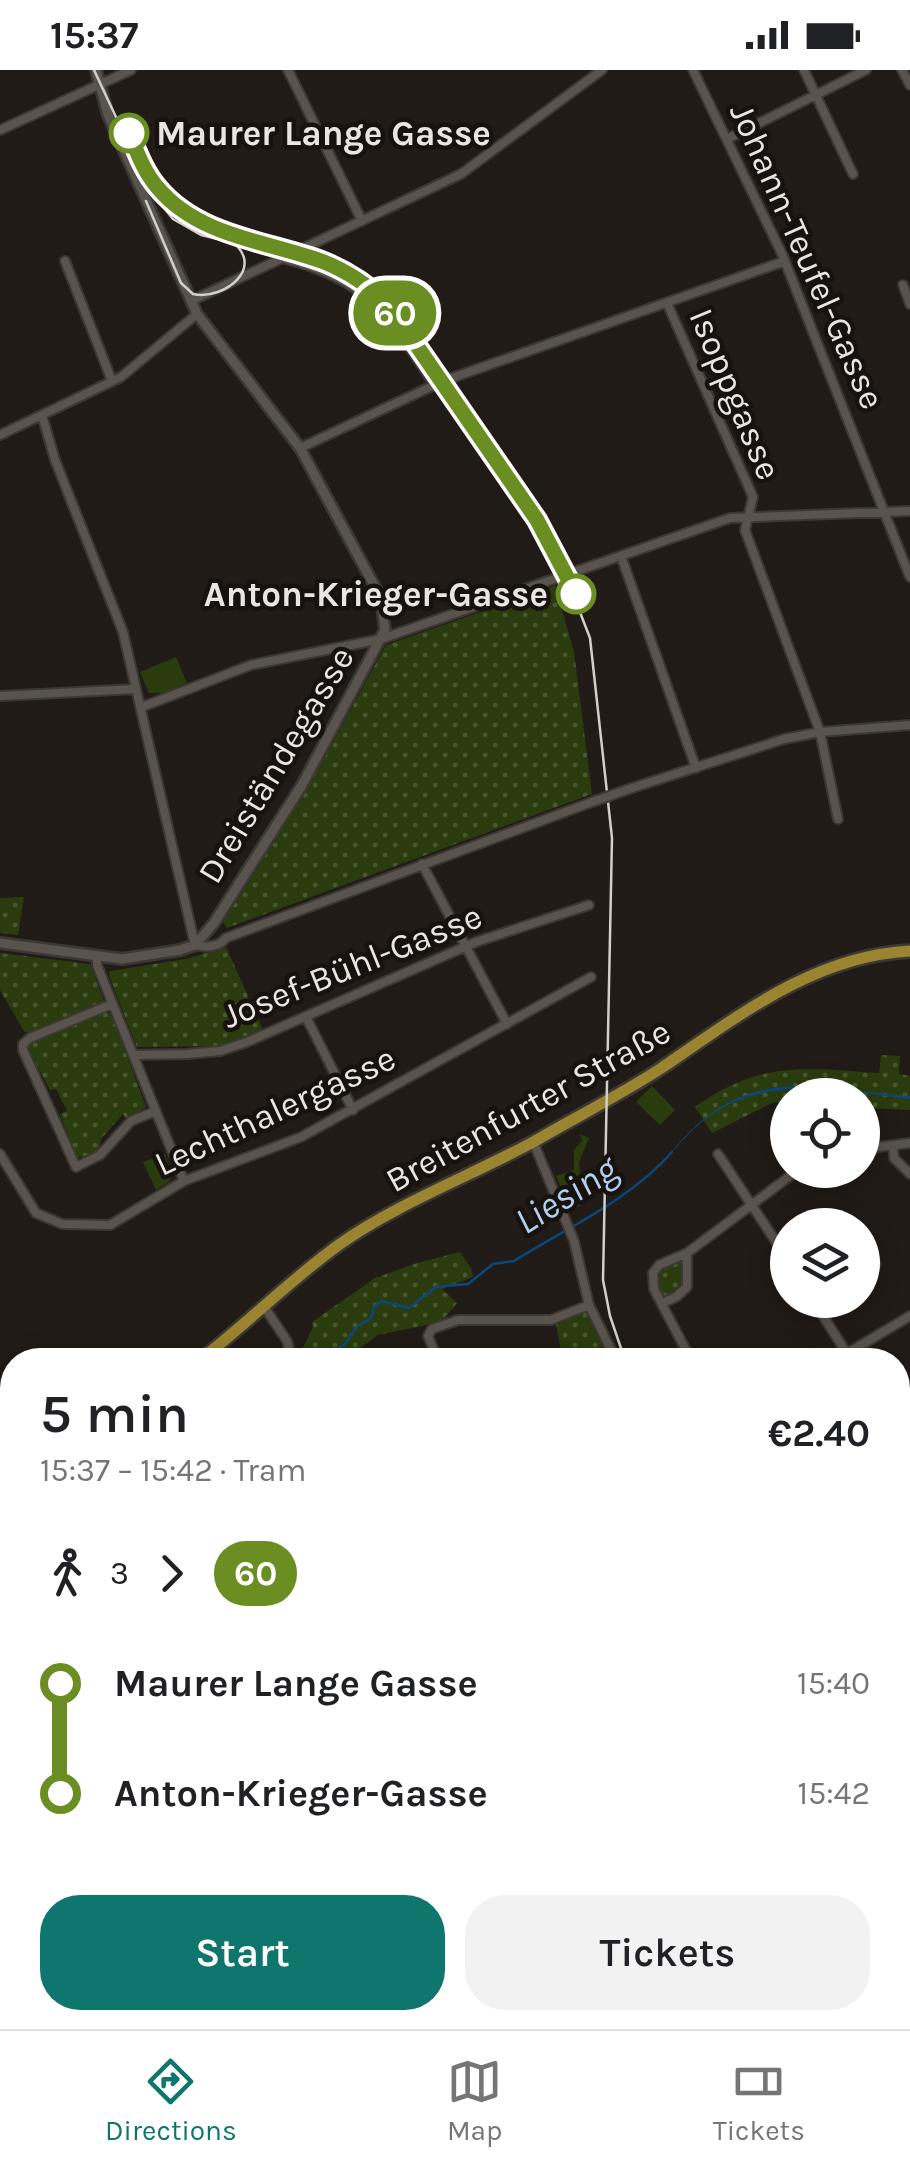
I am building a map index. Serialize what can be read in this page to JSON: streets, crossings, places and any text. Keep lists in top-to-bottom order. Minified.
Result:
{"streets":{"main road":["Breitenfurter Straße"],"street":["Johann-Teufel-Gasse","Isoppgasse","Dreiständegasse","Josef-Bühl-Gasse","Lechthalergasse"]},"water":["Liesing"],"places":["Maurer Lange Gasse","Anton-Krieger-Gasse"],"lines":["tram line 60"],"page":{"status":"15:37","on_map":"60","heading":["5 min","15:37 – 15:42 · Tram","€2.40"],"legs":["3","60"],"list":[{"name":"Maurer Lange Gasse","value":"15:40"},{"name":"Anton-Krieger-Gasse","value":"15:42"}],"buttons":["Start","Tickets"],"tabs":["Directions","Map","Tickets"]}}
